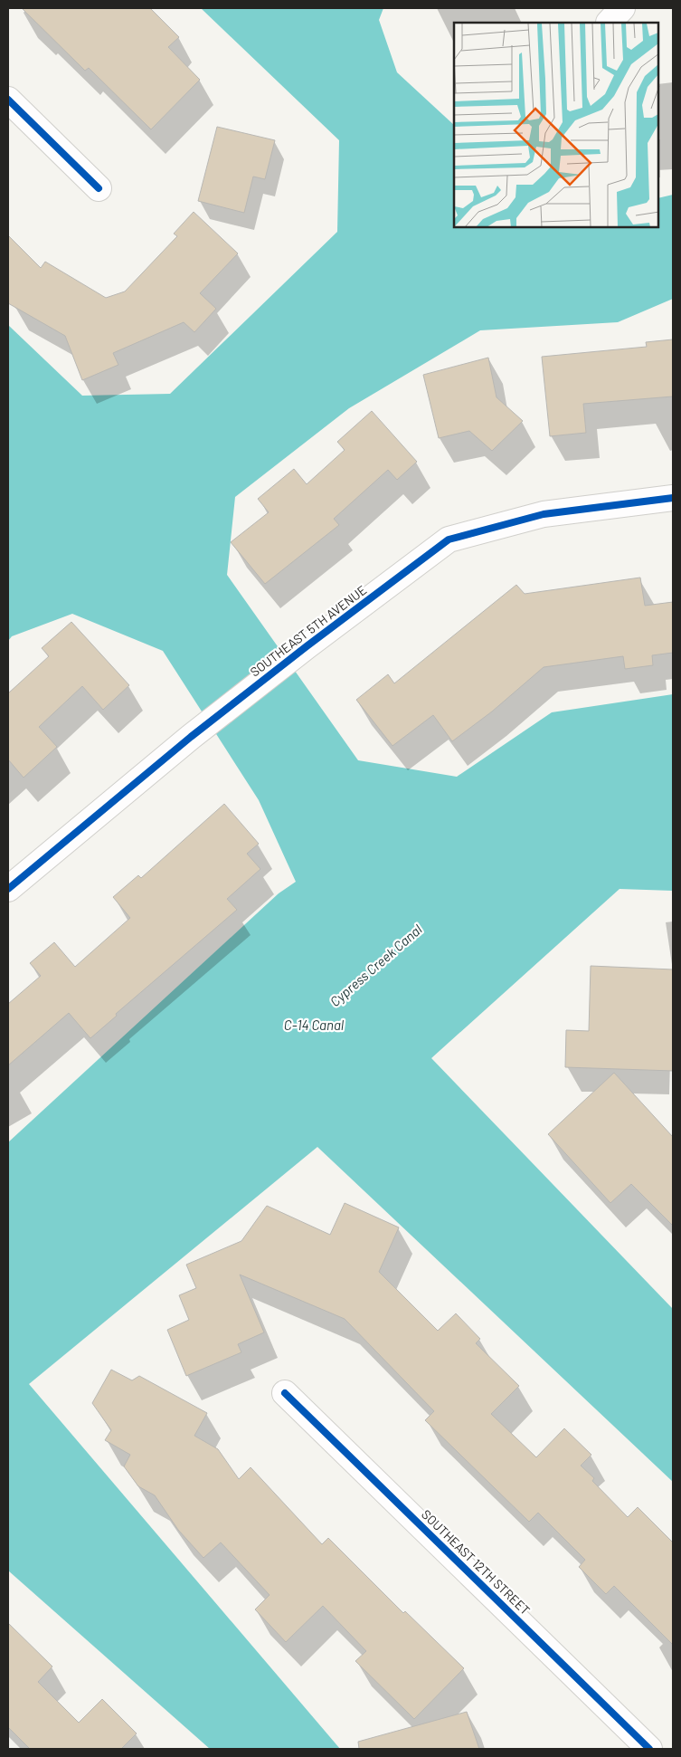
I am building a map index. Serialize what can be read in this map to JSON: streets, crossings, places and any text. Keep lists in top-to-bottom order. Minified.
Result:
{"streets":{"street":["SOUTHEAST 5TH AVENUE","SOUTHEAST 12TH STREET"]},"water":["Cypress Creek Canal","C-14 Canal"]}
